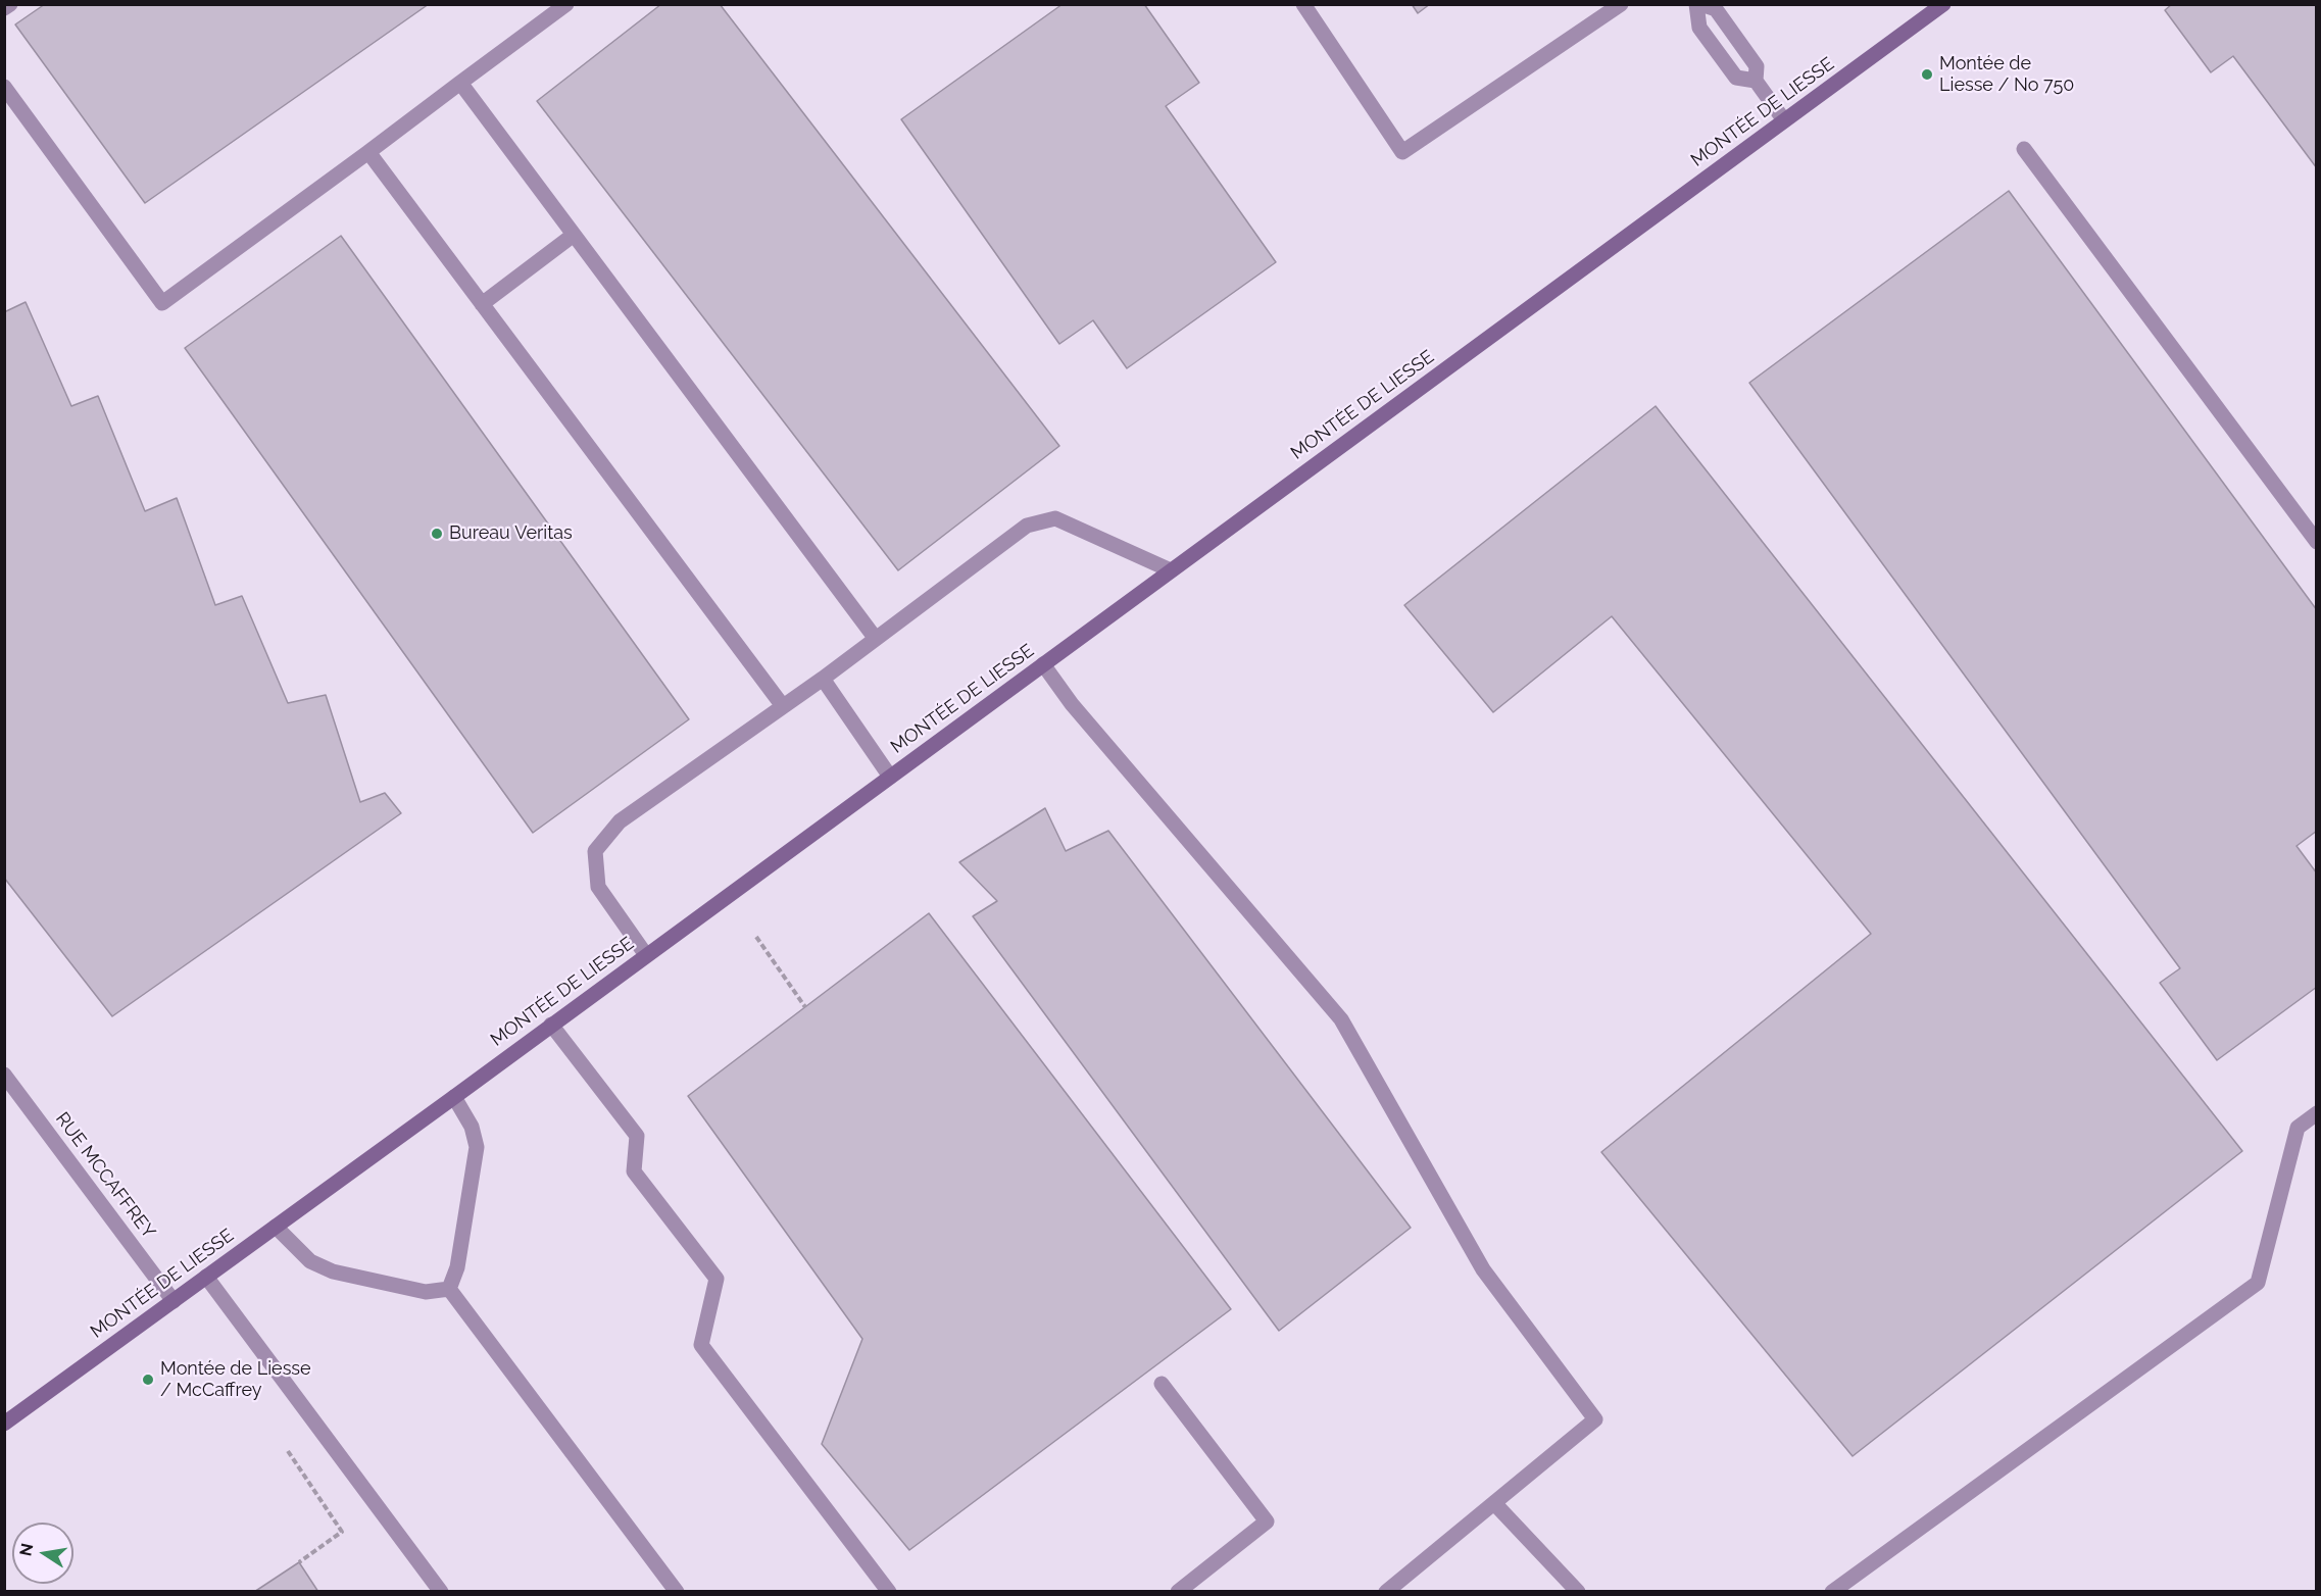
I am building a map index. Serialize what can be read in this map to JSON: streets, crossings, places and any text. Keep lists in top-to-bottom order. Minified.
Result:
{"streets":{"street":["MONTÉE DE LIESSE","RUE MCCAFFREY"]},"crossings":[["MONTÉE DE LIESSE","RUE MCCAFFREY"]],"places":["Montée de Liesse / No 750","Bureau Veritas","Montée de Liesse / McCaffrey"],"north":"left"}
